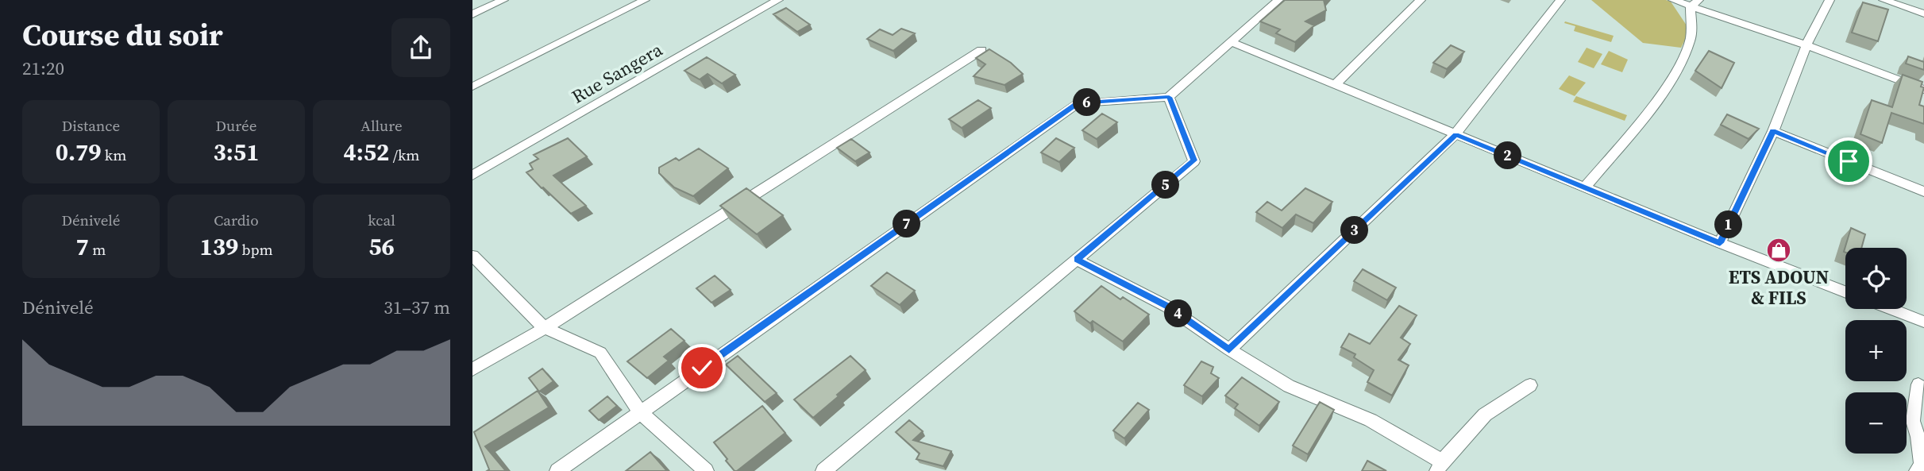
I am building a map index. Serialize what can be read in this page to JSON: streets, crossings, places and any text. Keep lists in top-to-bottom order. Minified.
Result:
{"streets":{"street":["Rue Sangera"]},"places":{"shop":["ETS ADOUN & FILS"]},"page":{"heading":["Course du soir","21:20"],"pins":["6","2","5","7","1","3","4"],"stats":[["Distance","0.79 km"],["Durée","3:51"],["Allure","4:52 /km"],["Dénivelé","7 m"],["Cardio","139 bpm"],["kcal","56"]],"map_buttons":["+","−"],"chart":["Dénivelé","31–37 m"]}}
